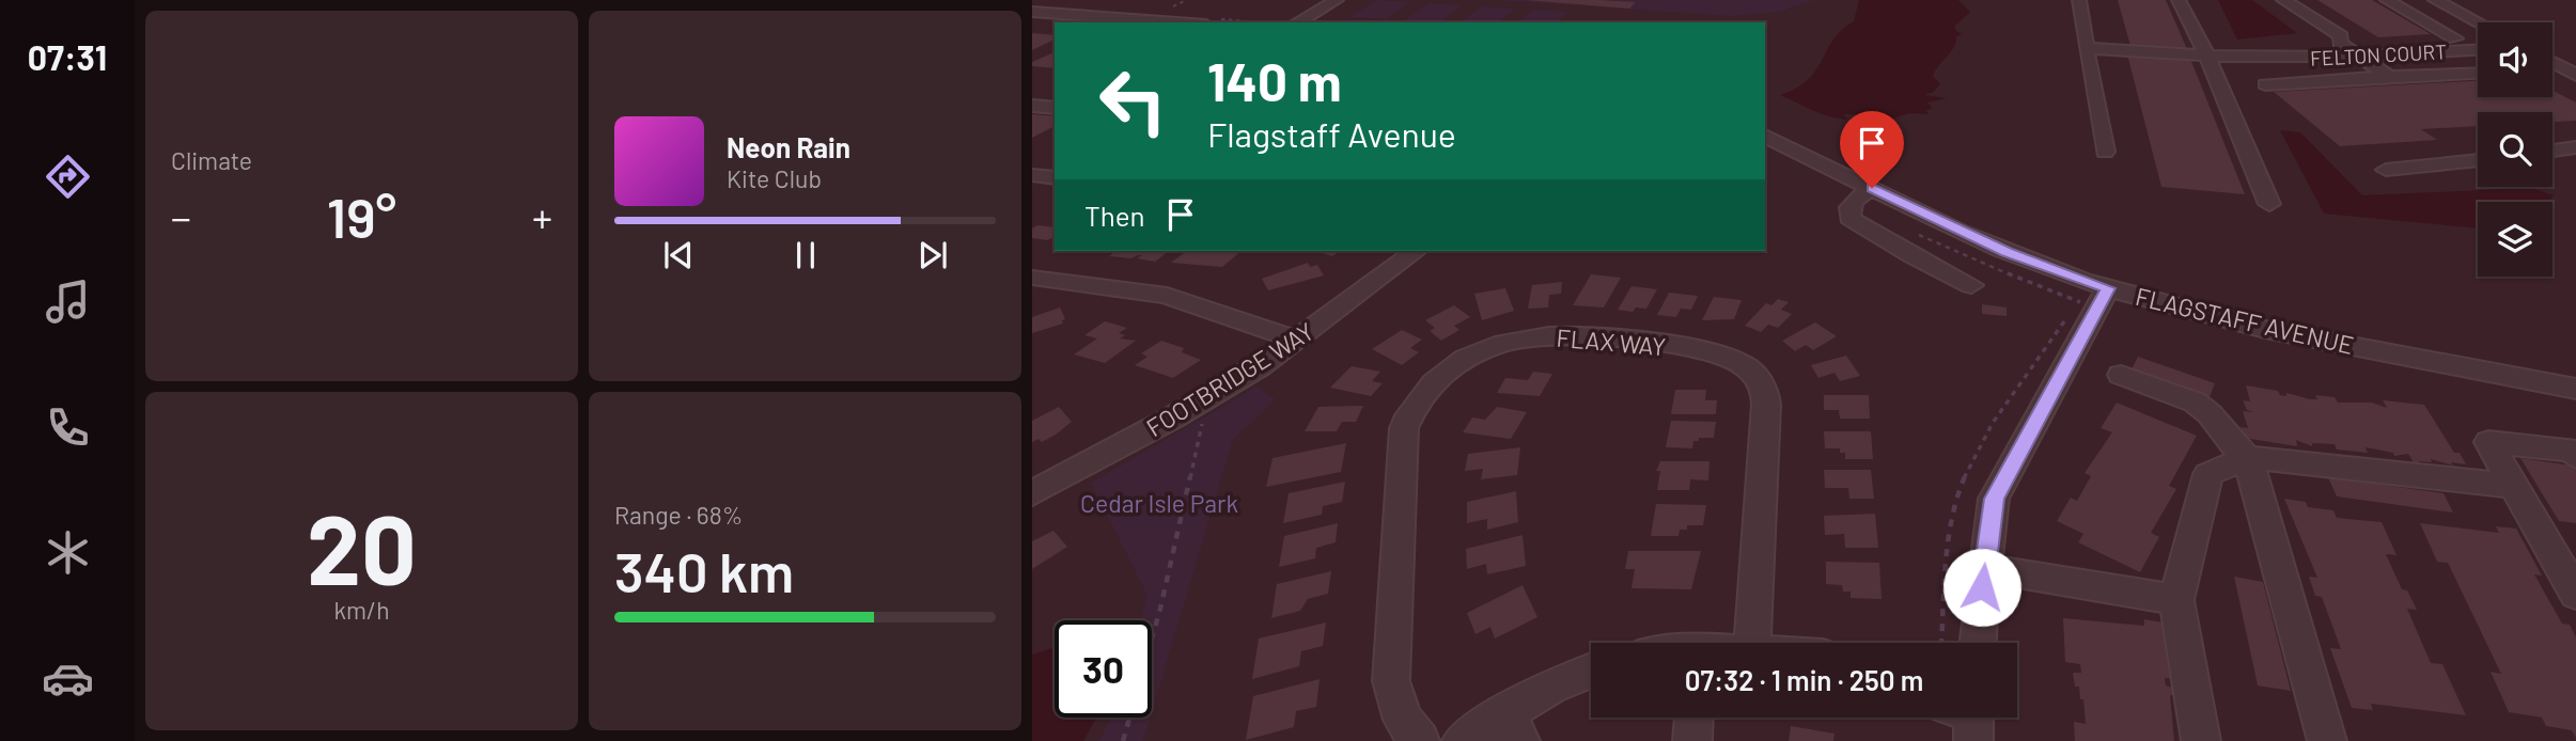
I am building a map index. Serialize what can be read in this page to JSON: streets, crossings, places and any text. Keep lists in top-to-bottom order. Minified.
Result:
{"streets":{"street":["FELTON COURT","FLAGSTAFF AVENUE","FLAX WAY","FOOTBRIDGE WAY"]},"parks":["Cedar Isle Park"],"page":{"tabs":"07:31","tile":["Climate",["20","km/h"],["Range · 68%","340 km"]],"turn":["140 m","Flagstaff Avenue"],"song":["Neon Rain","Kite Club"],"then":"Then","heat":["−","19°","+"],"limit":"30","trip":"07:32 · 1 min · 250 m"}}
